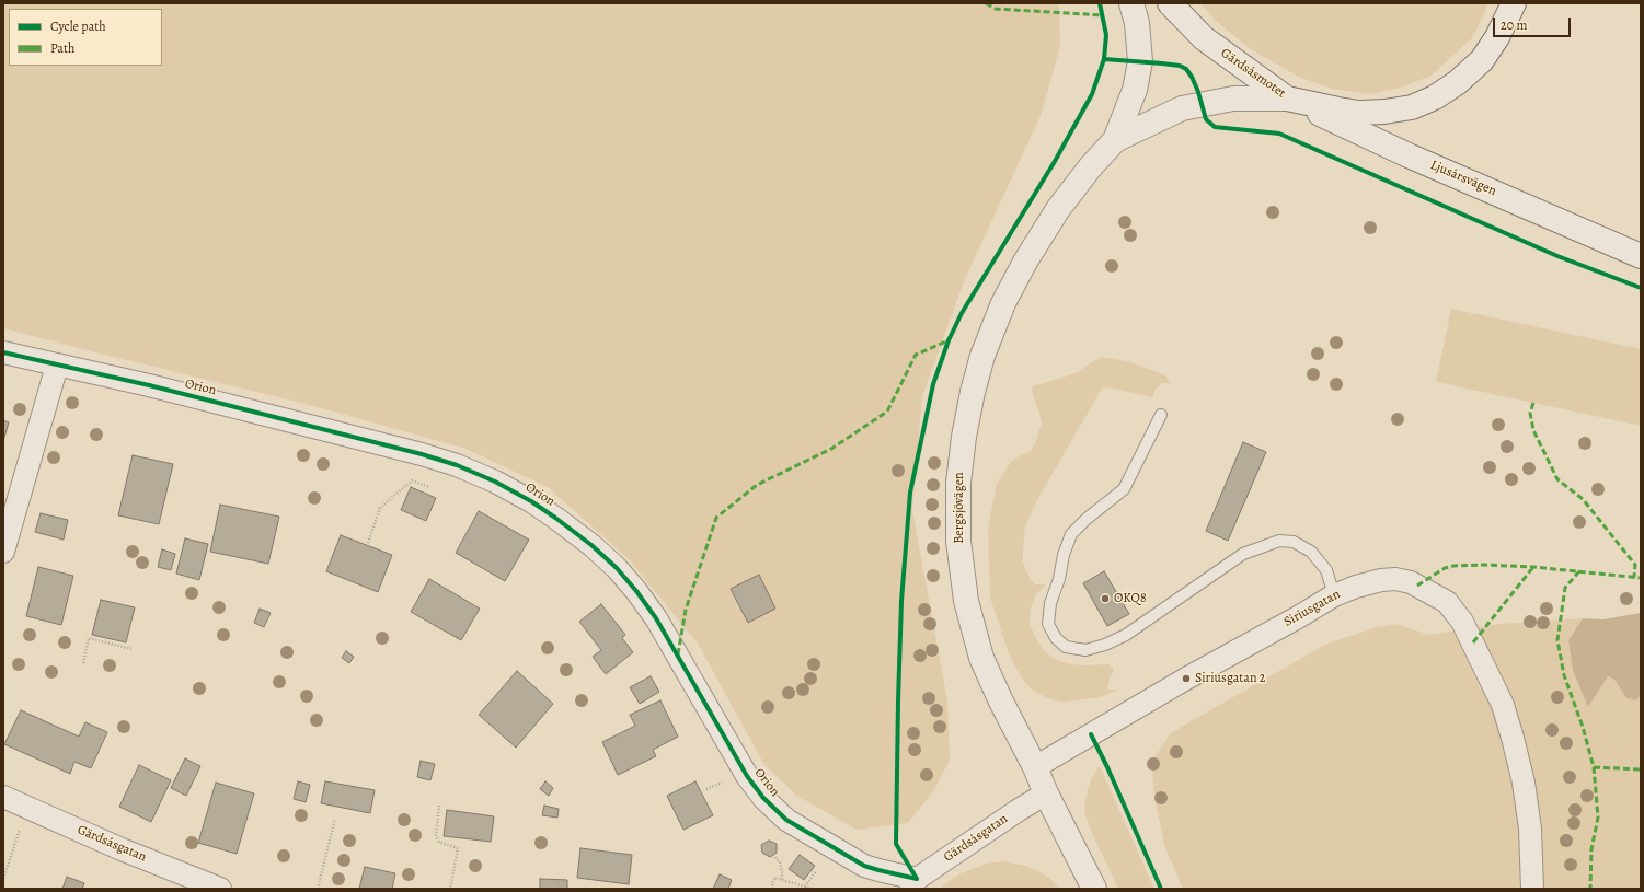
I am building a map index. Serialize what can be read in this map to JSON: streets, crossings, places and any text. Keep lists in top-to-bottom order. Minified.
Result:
{"streets":{"street":["Gärdsåsmotet","Ljusårsvägen","Orion","Bergsjövägen","Siriusgatan","Gärdsåsgatan"]},"crossings":[["Gärdsåsmotet","Ljusårsvägen"],["Gärdsåsmotet","Bergsjövägen"],["Ljusårsvägen","Bergsjövägen"],["Orion","Gärdsåsgatan"],["Bergsjövägen","Siriusgatan"],["Bergsjövägen","Gärdsåsgatan"]],"places":["OKQ8","Siriusgatan 2"],"legend":["Cycle path","Path"],"scale_bar":"20 m"}
